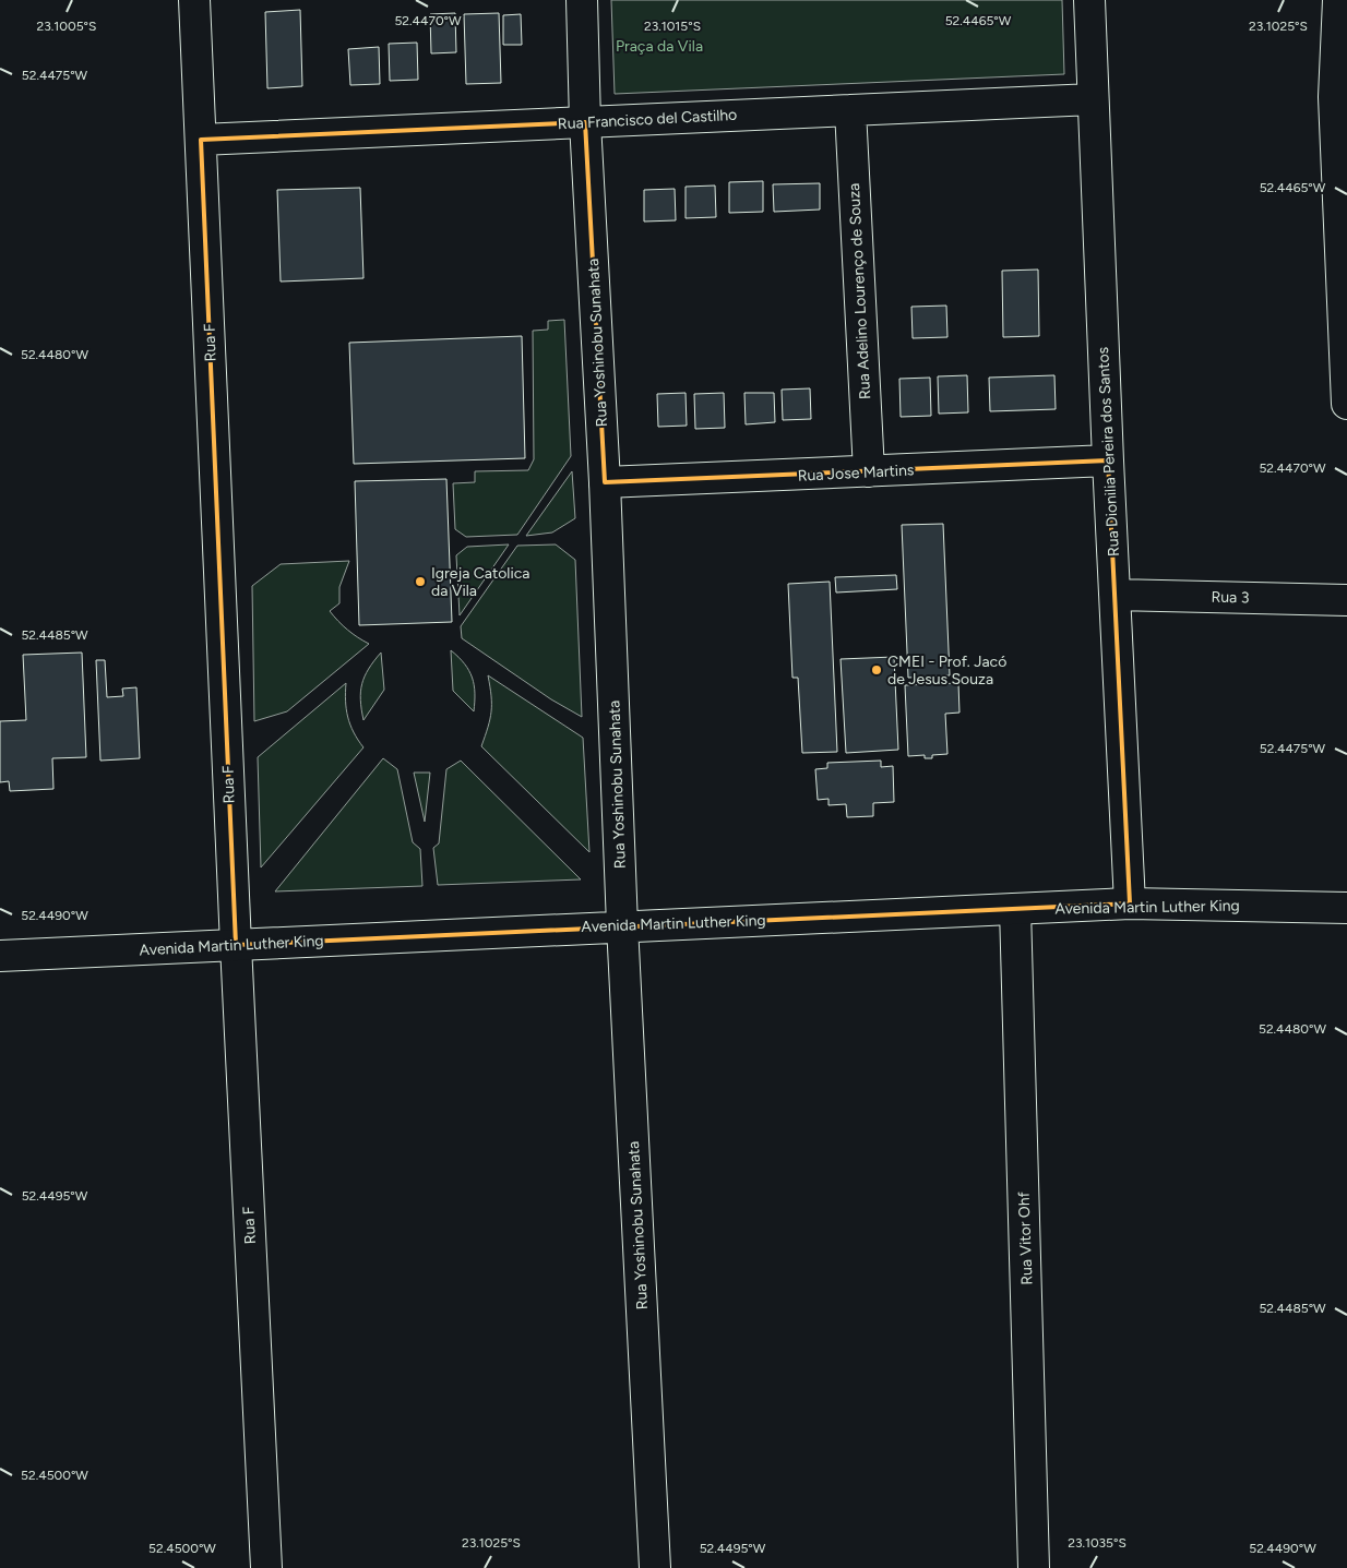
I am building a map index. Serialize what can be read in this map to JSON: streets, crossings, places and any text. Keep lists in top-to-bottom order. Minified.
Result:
{"streets":{"street":["Rua Francisco del Castilho","Rua Adelino Lourenço de Souza","Rua F","Rua Yoshinobu Sunahata","Rua Dionilia Pereira dos Santos","Rua Jose Martins","Rua 3","Avenida Martin Luther King","Rua Vitor Ohf"]},"crossings":[["Rua Francisco del Castilho","Rua Adelino Lourenço de Souza"],["Rua Francisco del Castilho","Rua F"],["Rua Francisco del Castilho","Rua Yoshinobu Sunahata"],["Rua Francisco del Castilho","Rua Dionilia Pereira dos Santos"],["Rua Adelino Lourenço de Souza","Rua Jose Martins"],["Rua F","Avenida Martin Luther King"],["Rua Yoshinobu Sunahata","Rua Jose Martins"],["Rua Yoshinobu Sunahata","Avenida Martin Luther King"],["Rua Dionilia Pereira dos Santos","Rua Jose Martins"],["Rua Dionilia Pereira dos Santos","Rua 3"],["Rua Dionilia Pereira dos Santos","Avenida Martin Luther King"],["Avenida Martin Luther King","Rua Vitor Ohf"]],"parks":["Praça da Vila"],"places":["Igreja Catolica da Vila","CMEI - Prof. Jacó de Jesus Souza"],"coordinates":["52.4470°W","52.4465°W","23.1005°S","23.1015°S","23.1025°S","52.4475°W","52.4480°W","52.4485°W","52.4490°W","52.4495°W","52.4500°W","23.1035°S"]}
